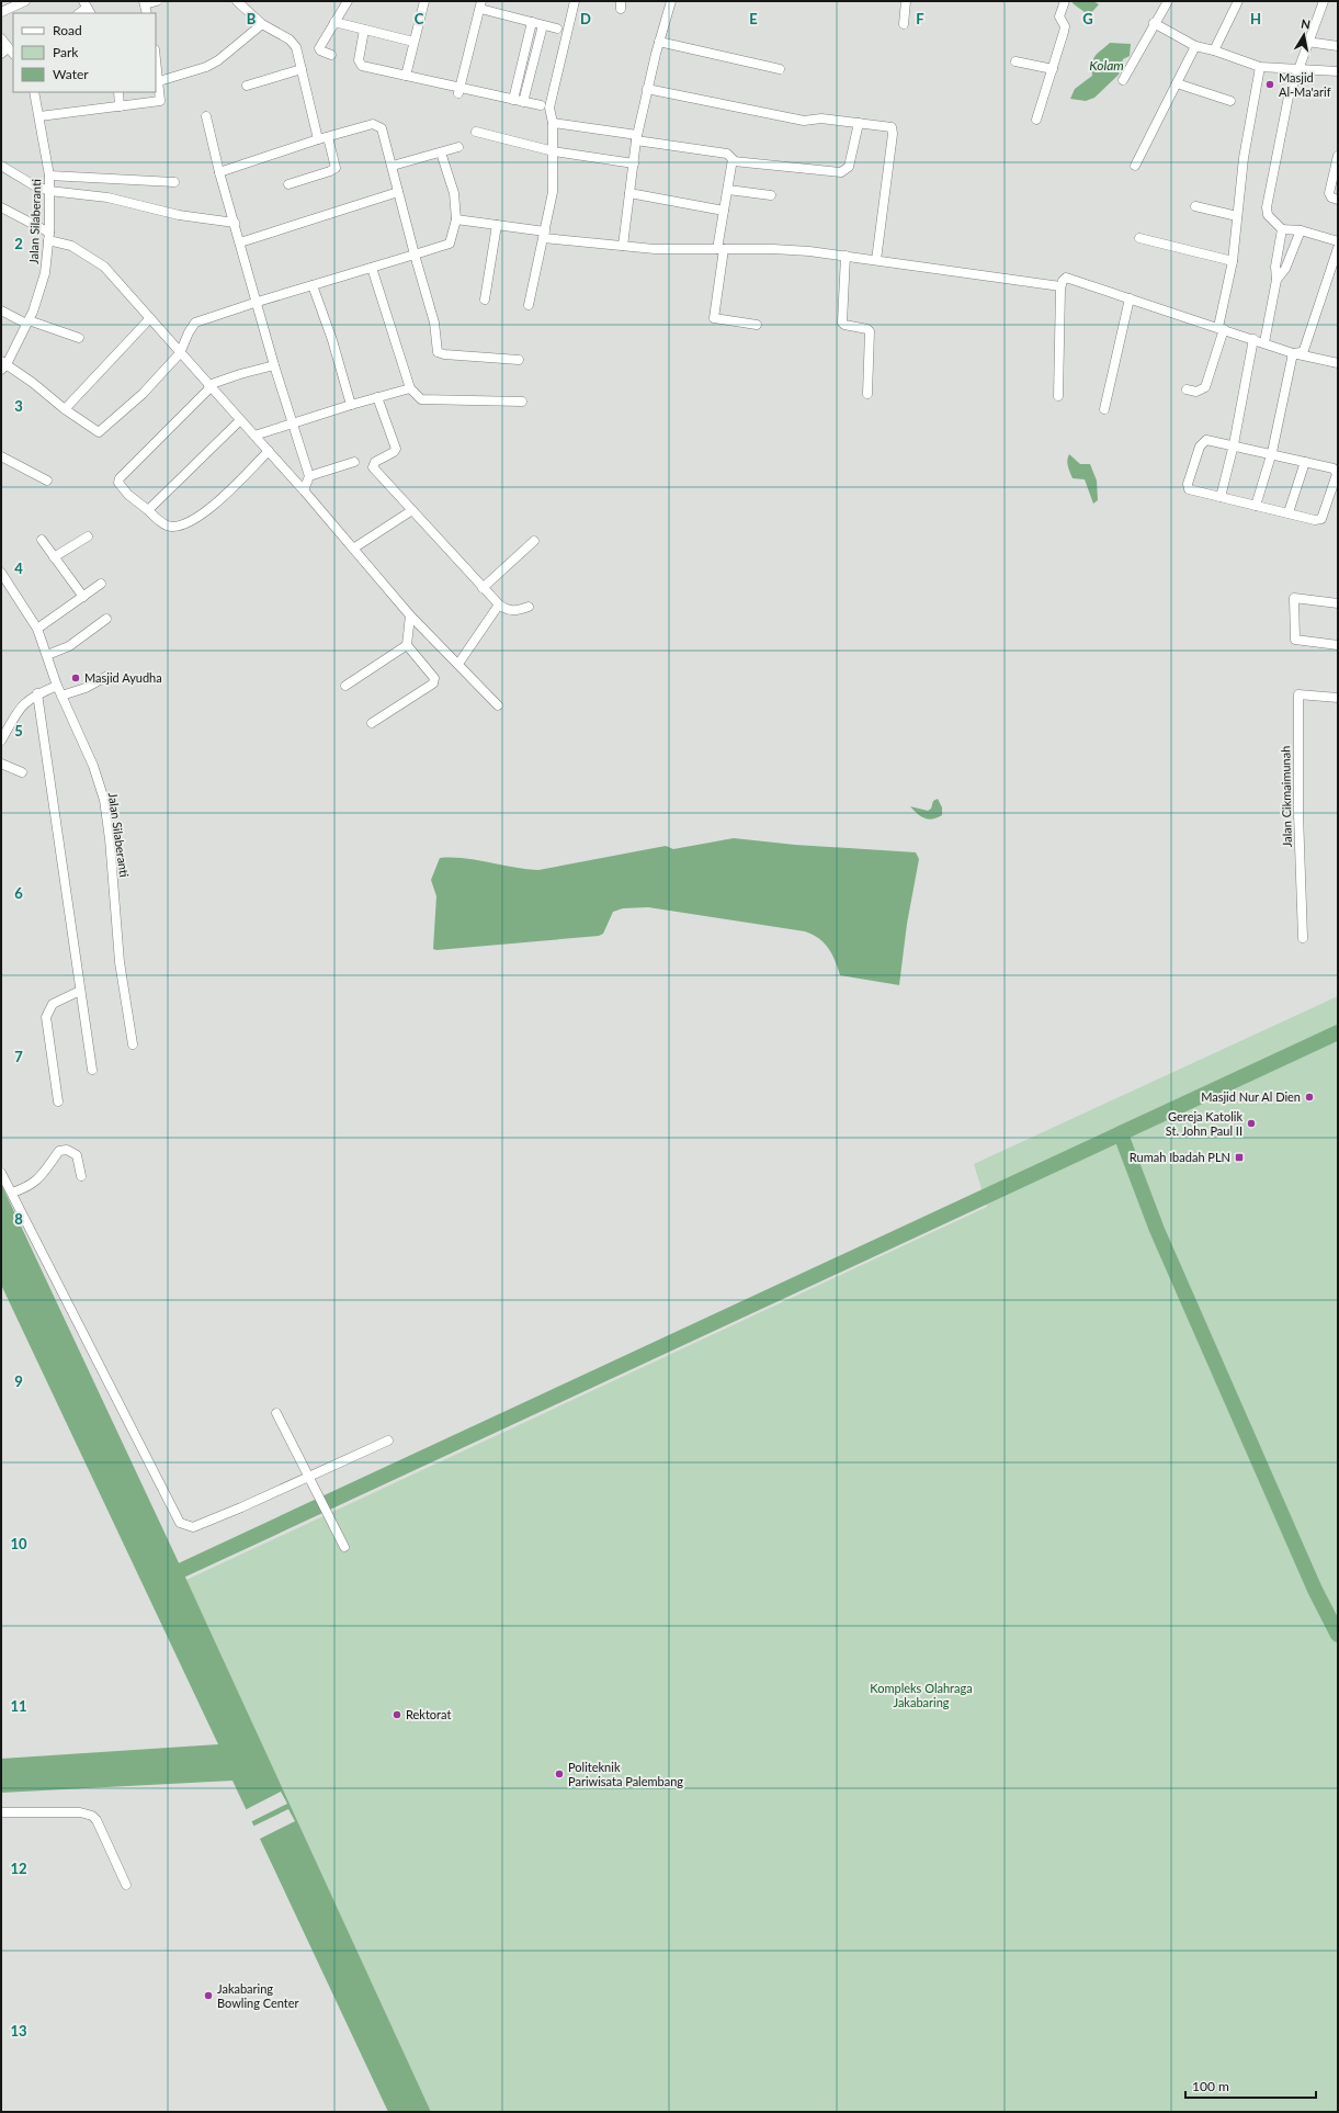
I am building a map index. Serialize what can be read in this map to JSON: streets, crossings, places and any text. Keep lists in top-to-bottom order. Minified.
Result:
{"streets":{"street":["Jalan Silaberanti","Jalan Cikmaimunah"]},"water":["Kolam"],"parks":["Kompleks Olahraga Jakabaring"],"places":{"other":["Masjid Al-Ma'arif","Masjid Ayudha","Masjid Nur Al Dien","Gereja Katolik St. John Paul II","Rektorat","Politeknik Pariwisata Palembang","Jakabaring Bowling Center"],"transit":["Rumah Ibadah PLN"]},"legend":["Road","Park","Water"],"scale_bar":"100 m","north":"top","grid":{"columns":["B","C","D","E","F","G","H"],"rows":["2","3","4","5","6","7","8","9","10","11","12","13"]}}
